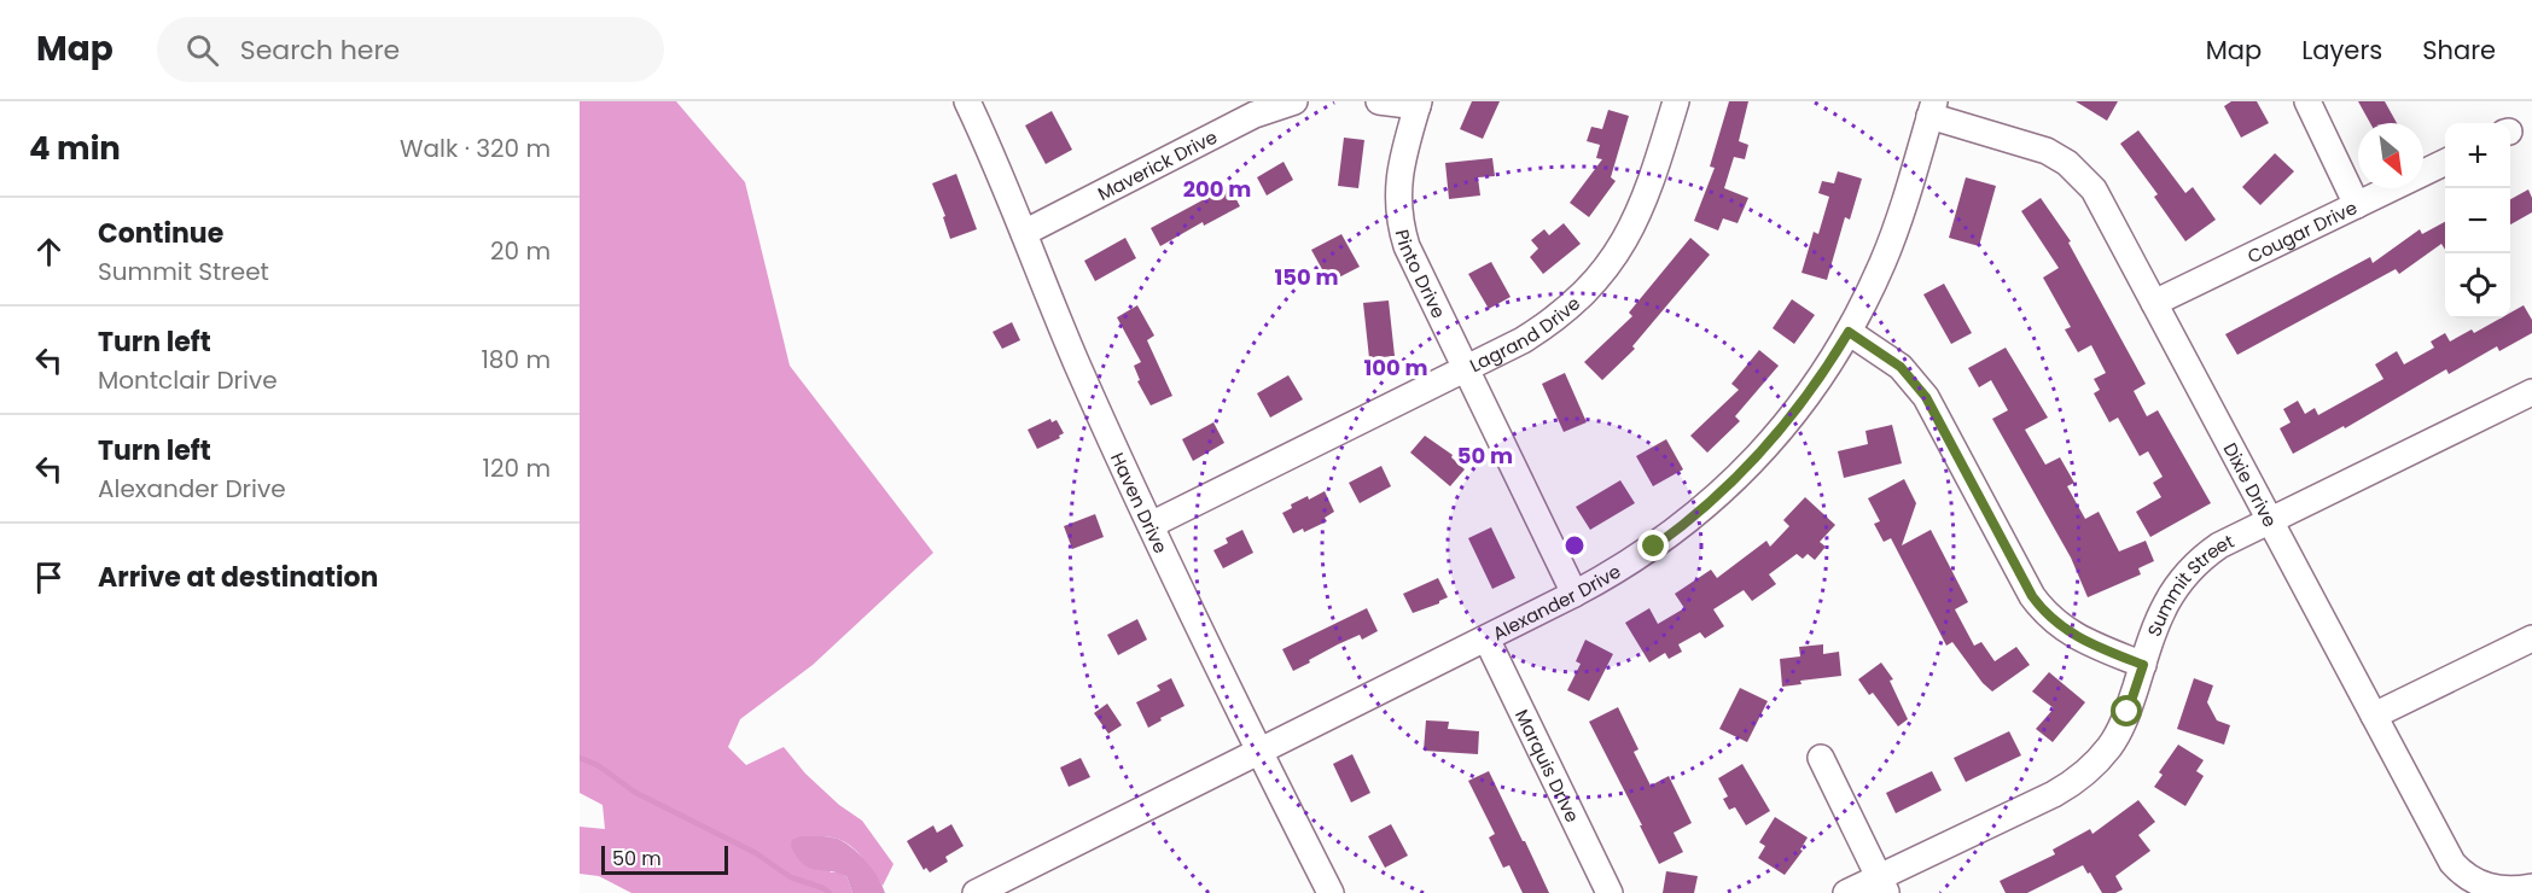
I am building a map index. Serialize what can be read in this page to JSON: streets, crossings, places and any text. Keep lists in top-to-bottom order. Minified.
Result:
{"streets":{"street":["Maverick Drive","Cougar Drive","Pinto Drive","Lagrand Drive","Dixie Drive","Haven Drive","Summit Street","Alexander Drive","Marquis Drive"]},"crossings":[["Maverick Drive","Haven Drive"],["Cougar Drive","Dixie Drive"],["Pinto Drive","Lagrand Drive"],["Pinto Drive","Alexander Drive"],["Lagrand Drive","Haven Drive"],["Dixie Drive","Summit Street"],["Dixie Drive","Alexander Drive"],["Haven Drive","Alexander Drive"],["Alexander Drive","Marquis Drive"]],"scale_bar":"50 m","north":"bottom right","page":{"header":"Map","search":"Search here","nav":["Map","Layers","Share"],"heading":["4 min","Walk · 320 m"],"map_buttons":["+","−"],"list":[["Continue","Summit Street","20 m"],["Turn left","Montclair Drive","180 m"],["Turn left","Alexander Drive","120 m"],"Arrive at destination"],"scale":"50 m"},"rings":["200 m","150 m","100 m","50 m"]}
